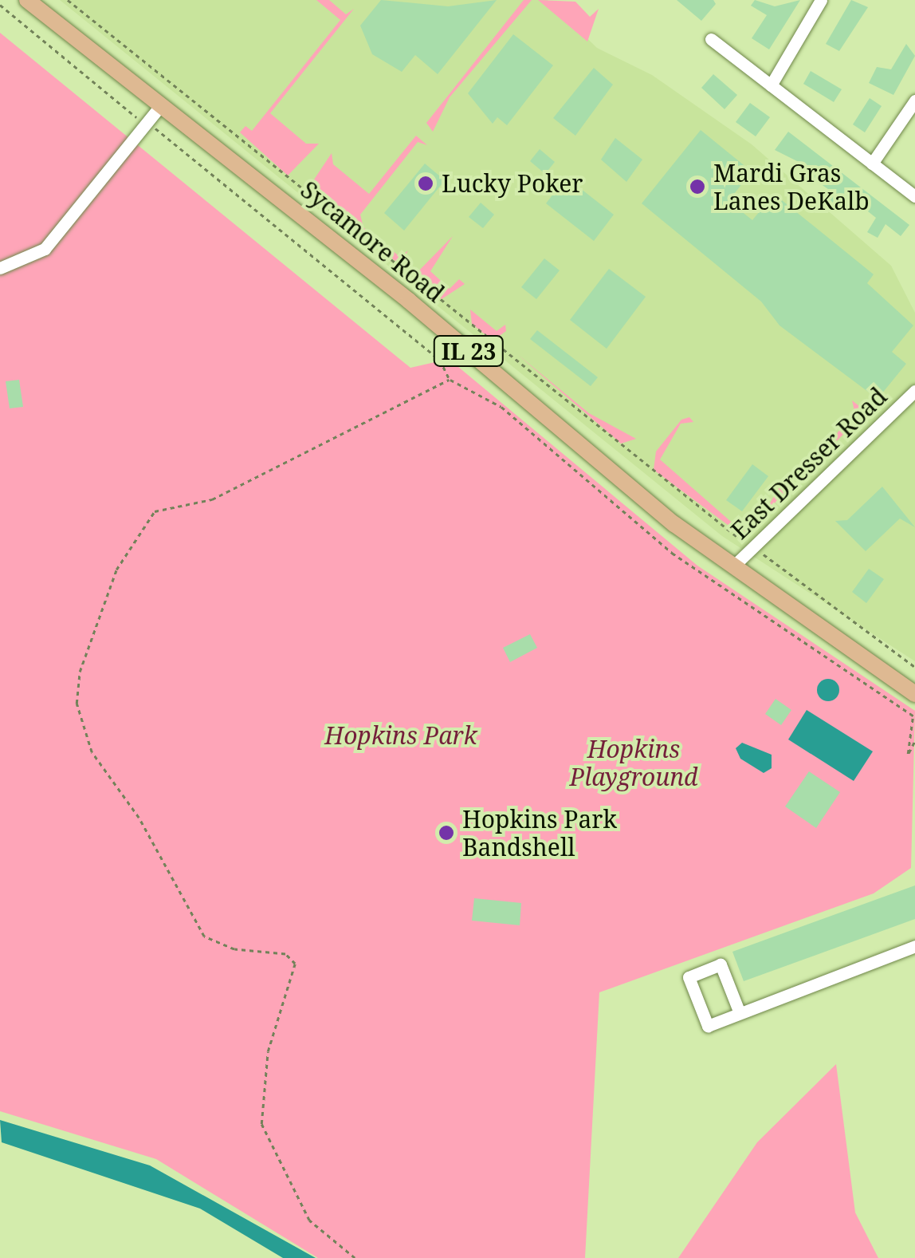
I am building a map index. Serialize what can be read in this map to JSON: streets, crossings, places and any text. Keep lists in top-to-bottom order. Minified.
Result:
{"streets":{"main road":["Sycamore Road","IL 23"],"street":["East Dresser Road"]},"crossings":[["Sycamore Road","East Dresser Road"]],"parks":["Hopkins Park","Hopkins Playground"],"places":["Lucky Poker","Mardi Gras Lanes DeKalb","Hopkins Park Bandshell"]}
